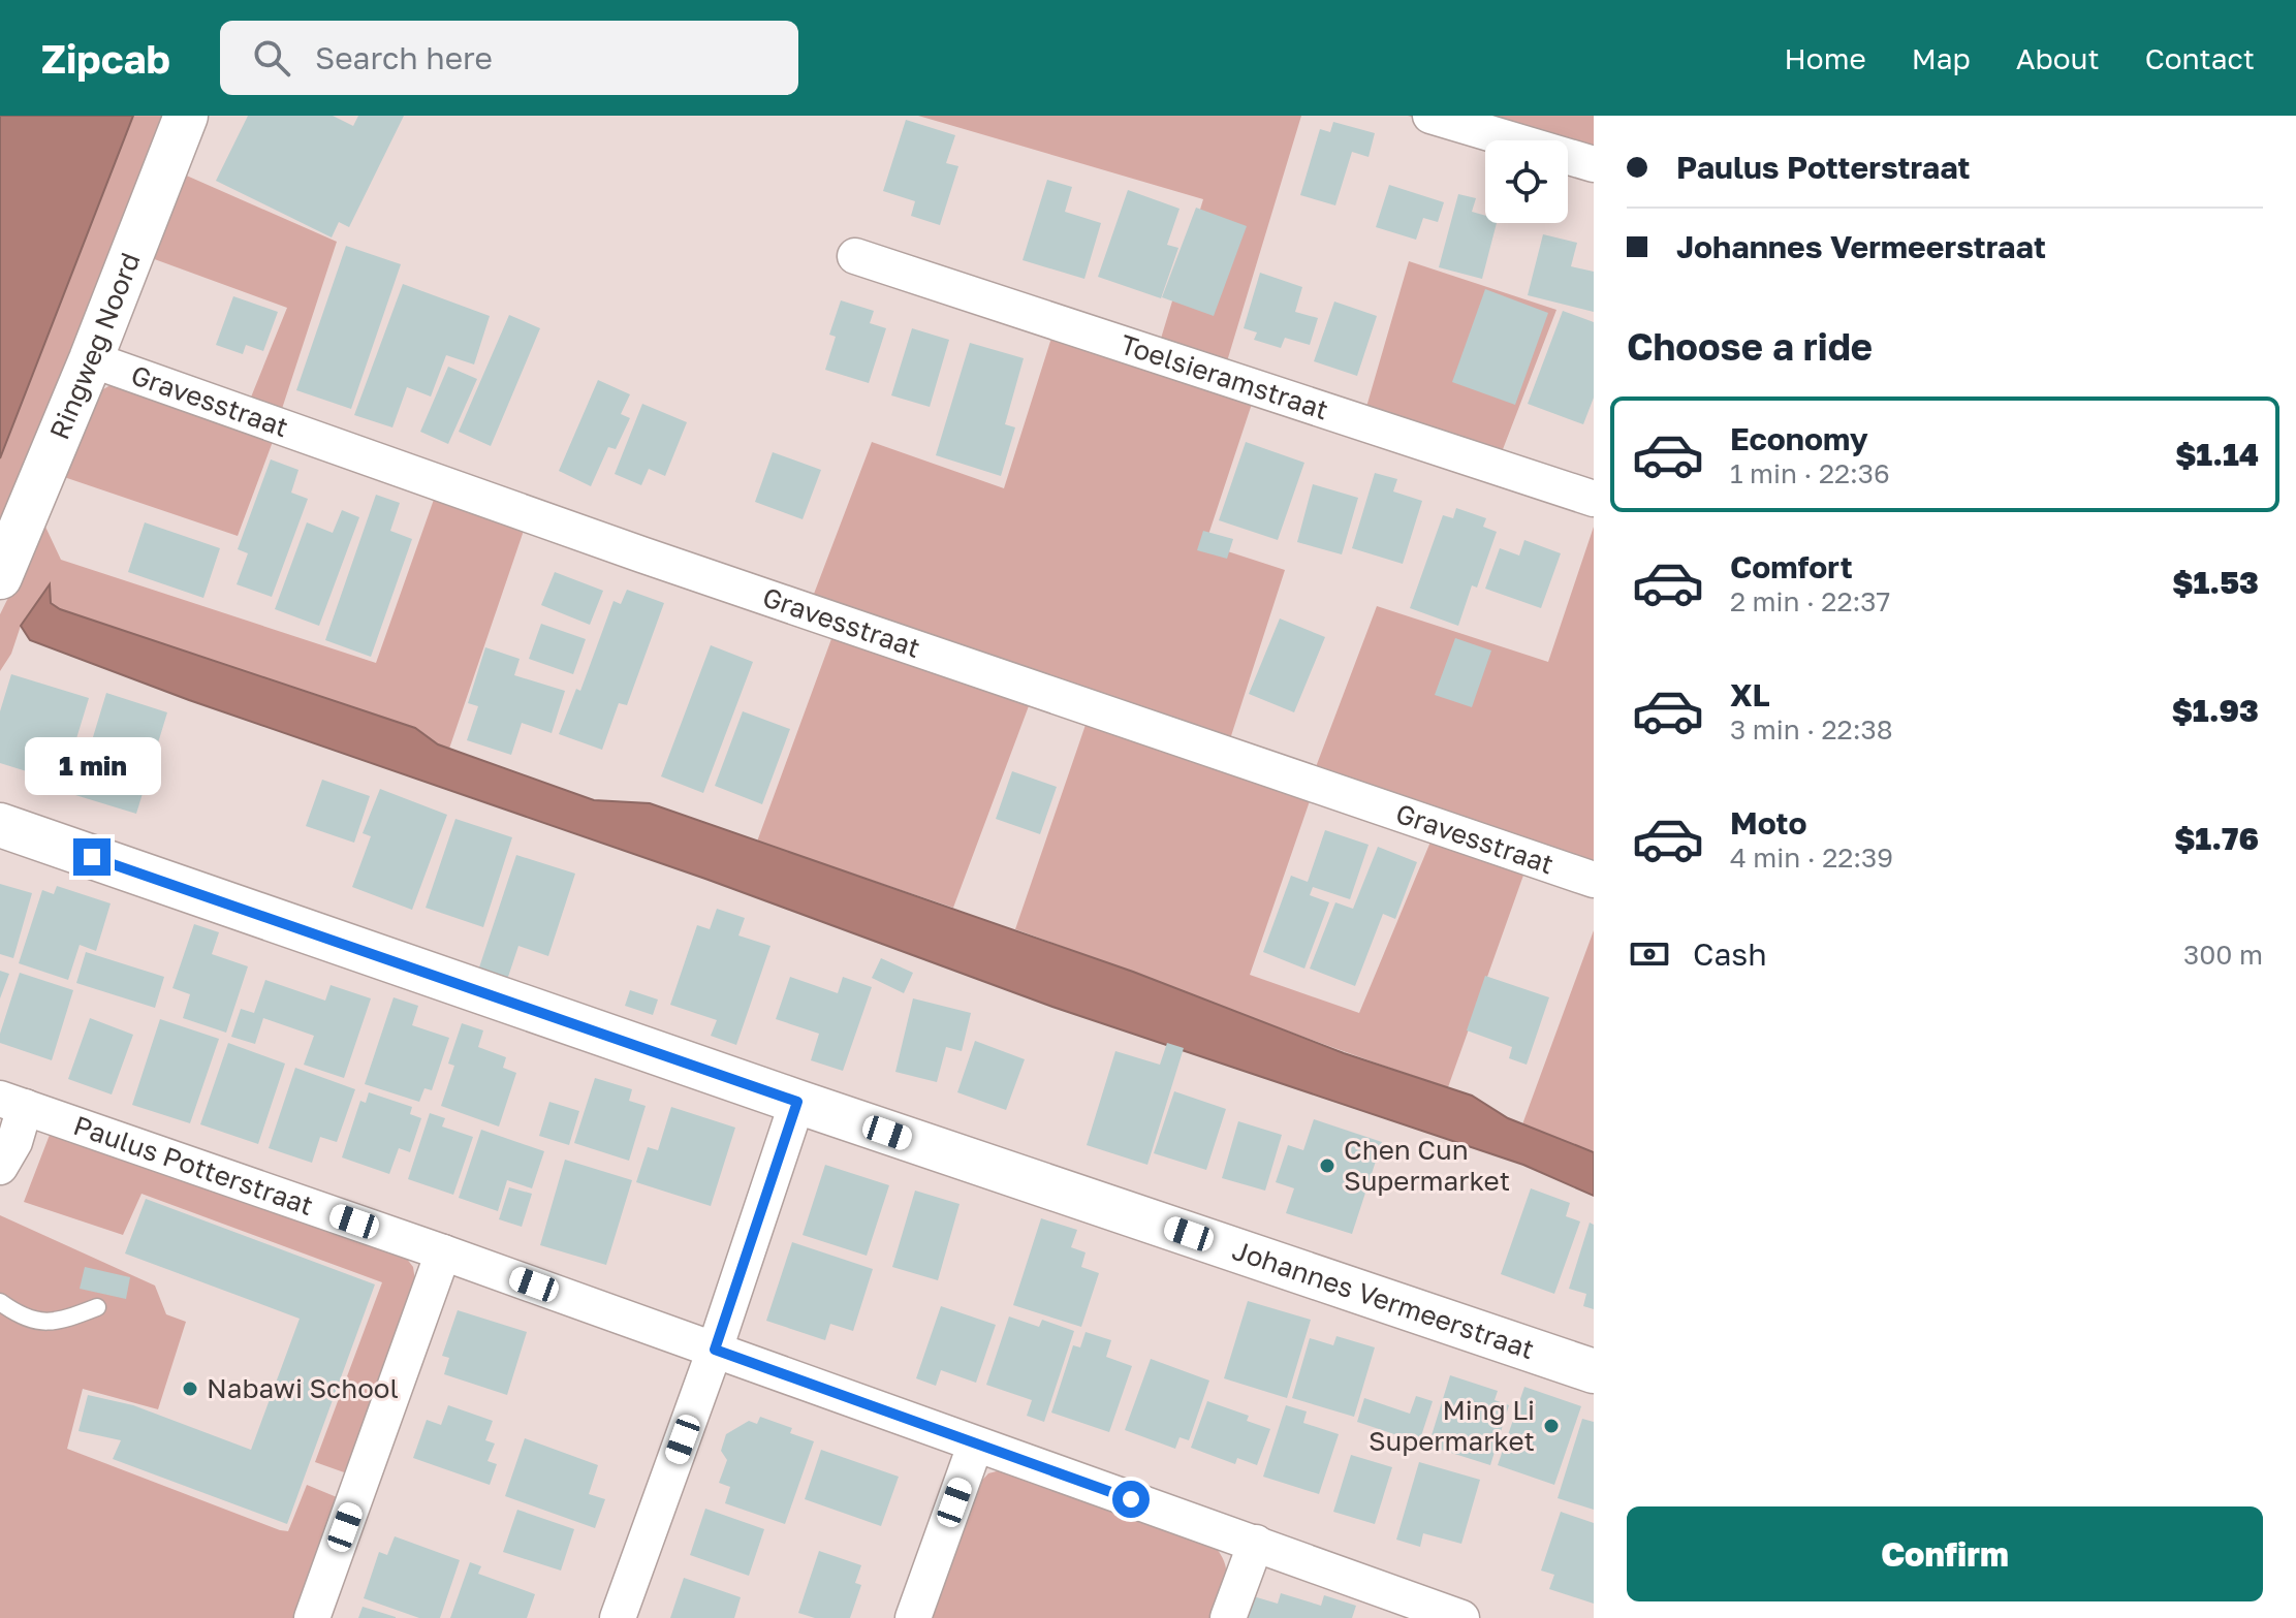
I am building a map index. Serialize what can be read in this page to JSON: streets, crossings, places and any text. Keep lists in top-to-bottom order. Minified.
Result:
{"streets":{"street":["Ringweg Noord","Toelsieramstraat","Gravesstraat","Paulus Potterstraat","Johannes Vermeerstraat"]},"crossings":[["Ringweg Noord","Gravesstraat"]],"places":["Chen Cun Supermarket","Nabawi School","Ming Li Supermarket"],"page":{"header":"Zipcab","search":"Search here","nav":["Home","Map","About","Contact"],"banner":["Paulus Potterstraat","Johannes Vermeerstraat"],"heading":"Choose a ride","list":[{"name":"Economy","note":"1 min · 22:36","value":"$1.14"},{"name":"Comfort","note":"2 min · 22:37","value":"$1.53"},{"name":"XL","note":"3 min · 22:38","value":"$1.93"},{"name":"Moto","note":"4 min · 22:39","value":"$1.76"}],"bubble":"1 min","pay":["Cash","300 m"],"buttons":"Confirm"}}
